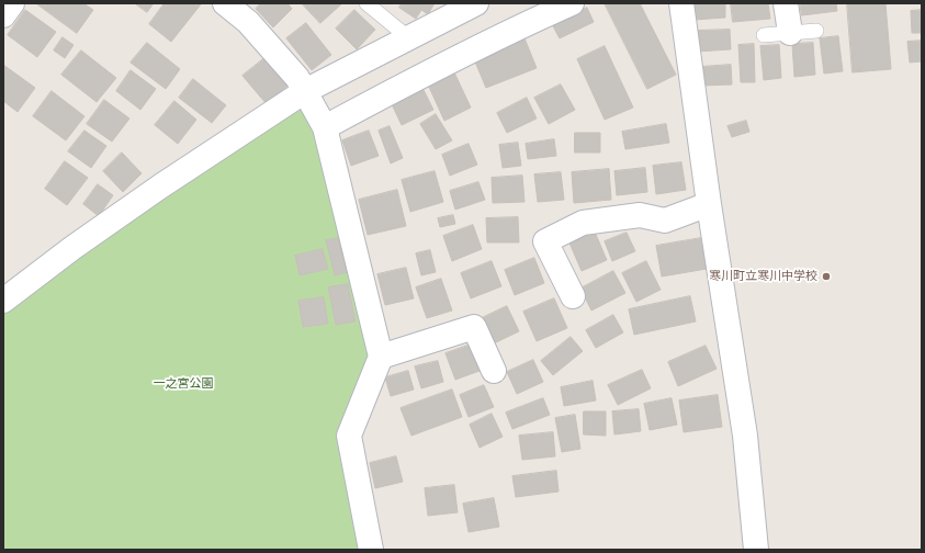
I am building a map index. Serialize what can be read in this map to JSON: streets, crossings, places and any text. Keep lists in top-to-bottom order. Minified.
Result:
{"parks":["一之宮公園"],"places":["寒川町立寒川中学校"]}
